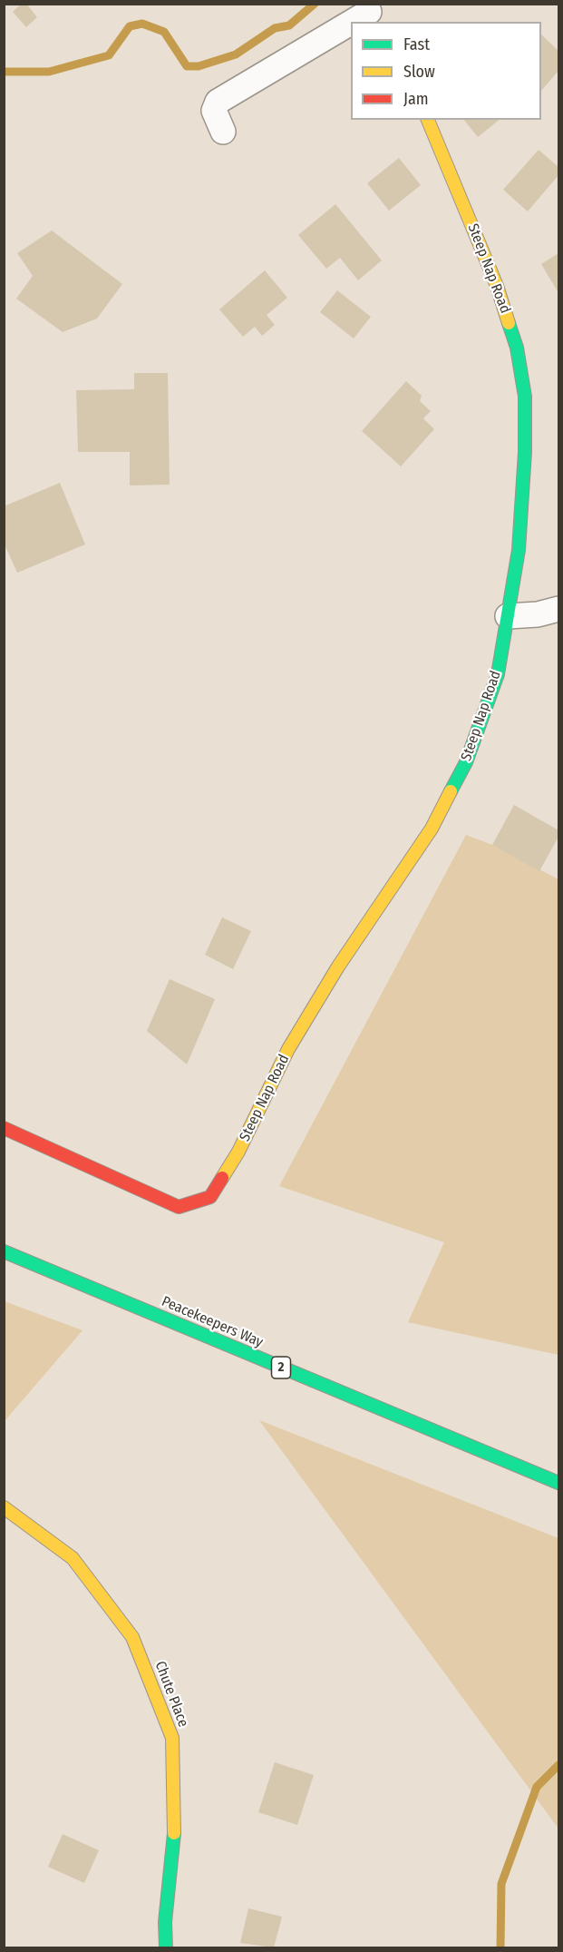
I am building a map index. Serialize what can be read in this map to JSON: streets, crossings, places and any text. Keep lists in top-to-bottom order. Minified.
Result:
{"streets":{"main road":["Steep Nap Road","Peacekeepers Way","2","Chute Place"]},"legend":["Fast","Slow","Jam"]}
